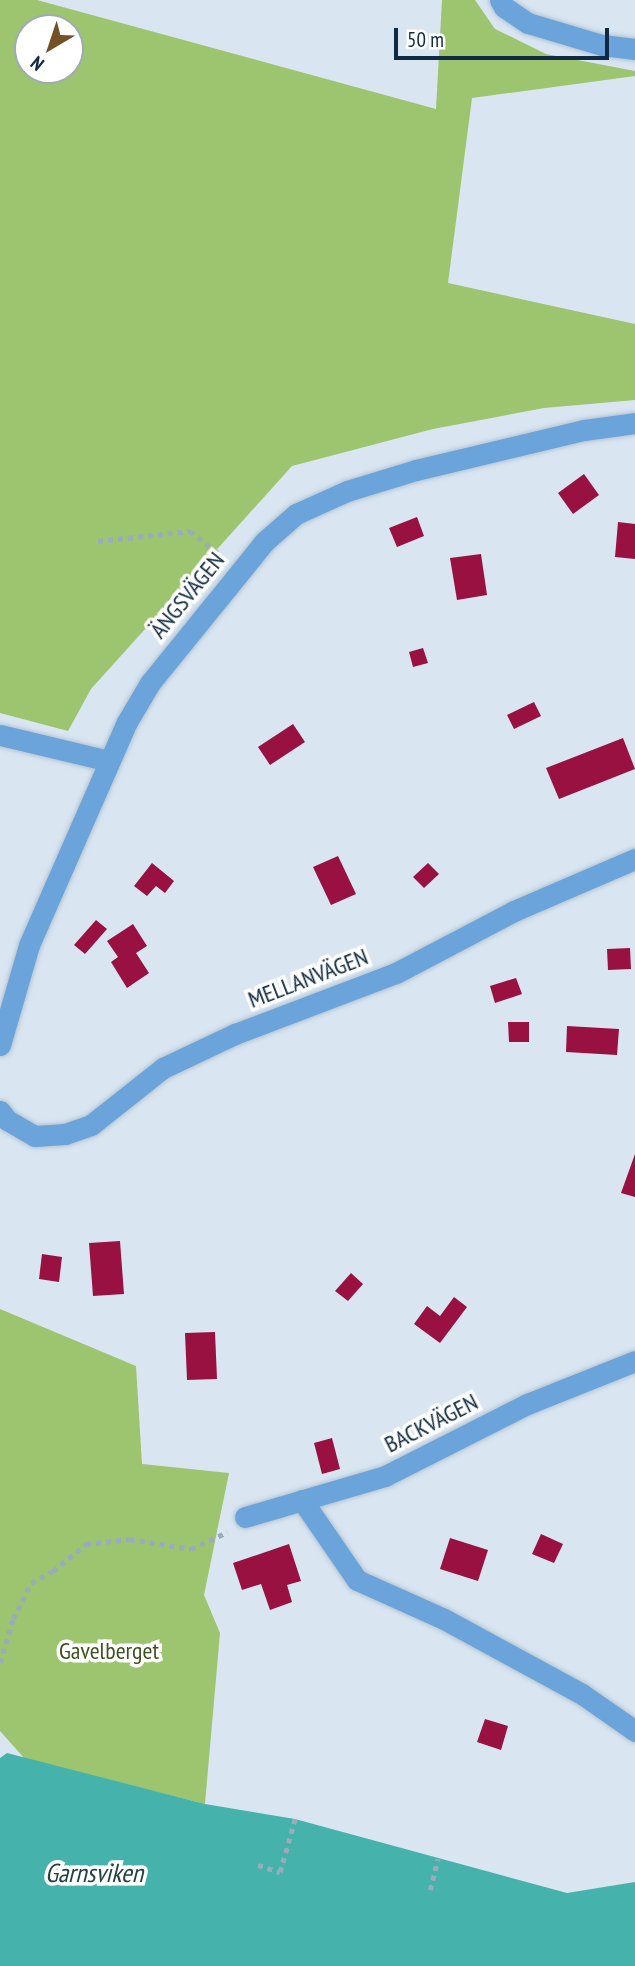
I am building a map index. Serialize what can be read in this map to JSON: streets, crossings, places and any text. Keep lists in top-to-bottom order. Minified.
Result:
{"streets":{"street":["ÄNGSVÄGEN","MELLANVÄGEN","BACKVÄGEN"]},"water":["Garnsviken"],"parks":["Gavelberget"],"scale_bar":"50 m","north":"bottom left"}
